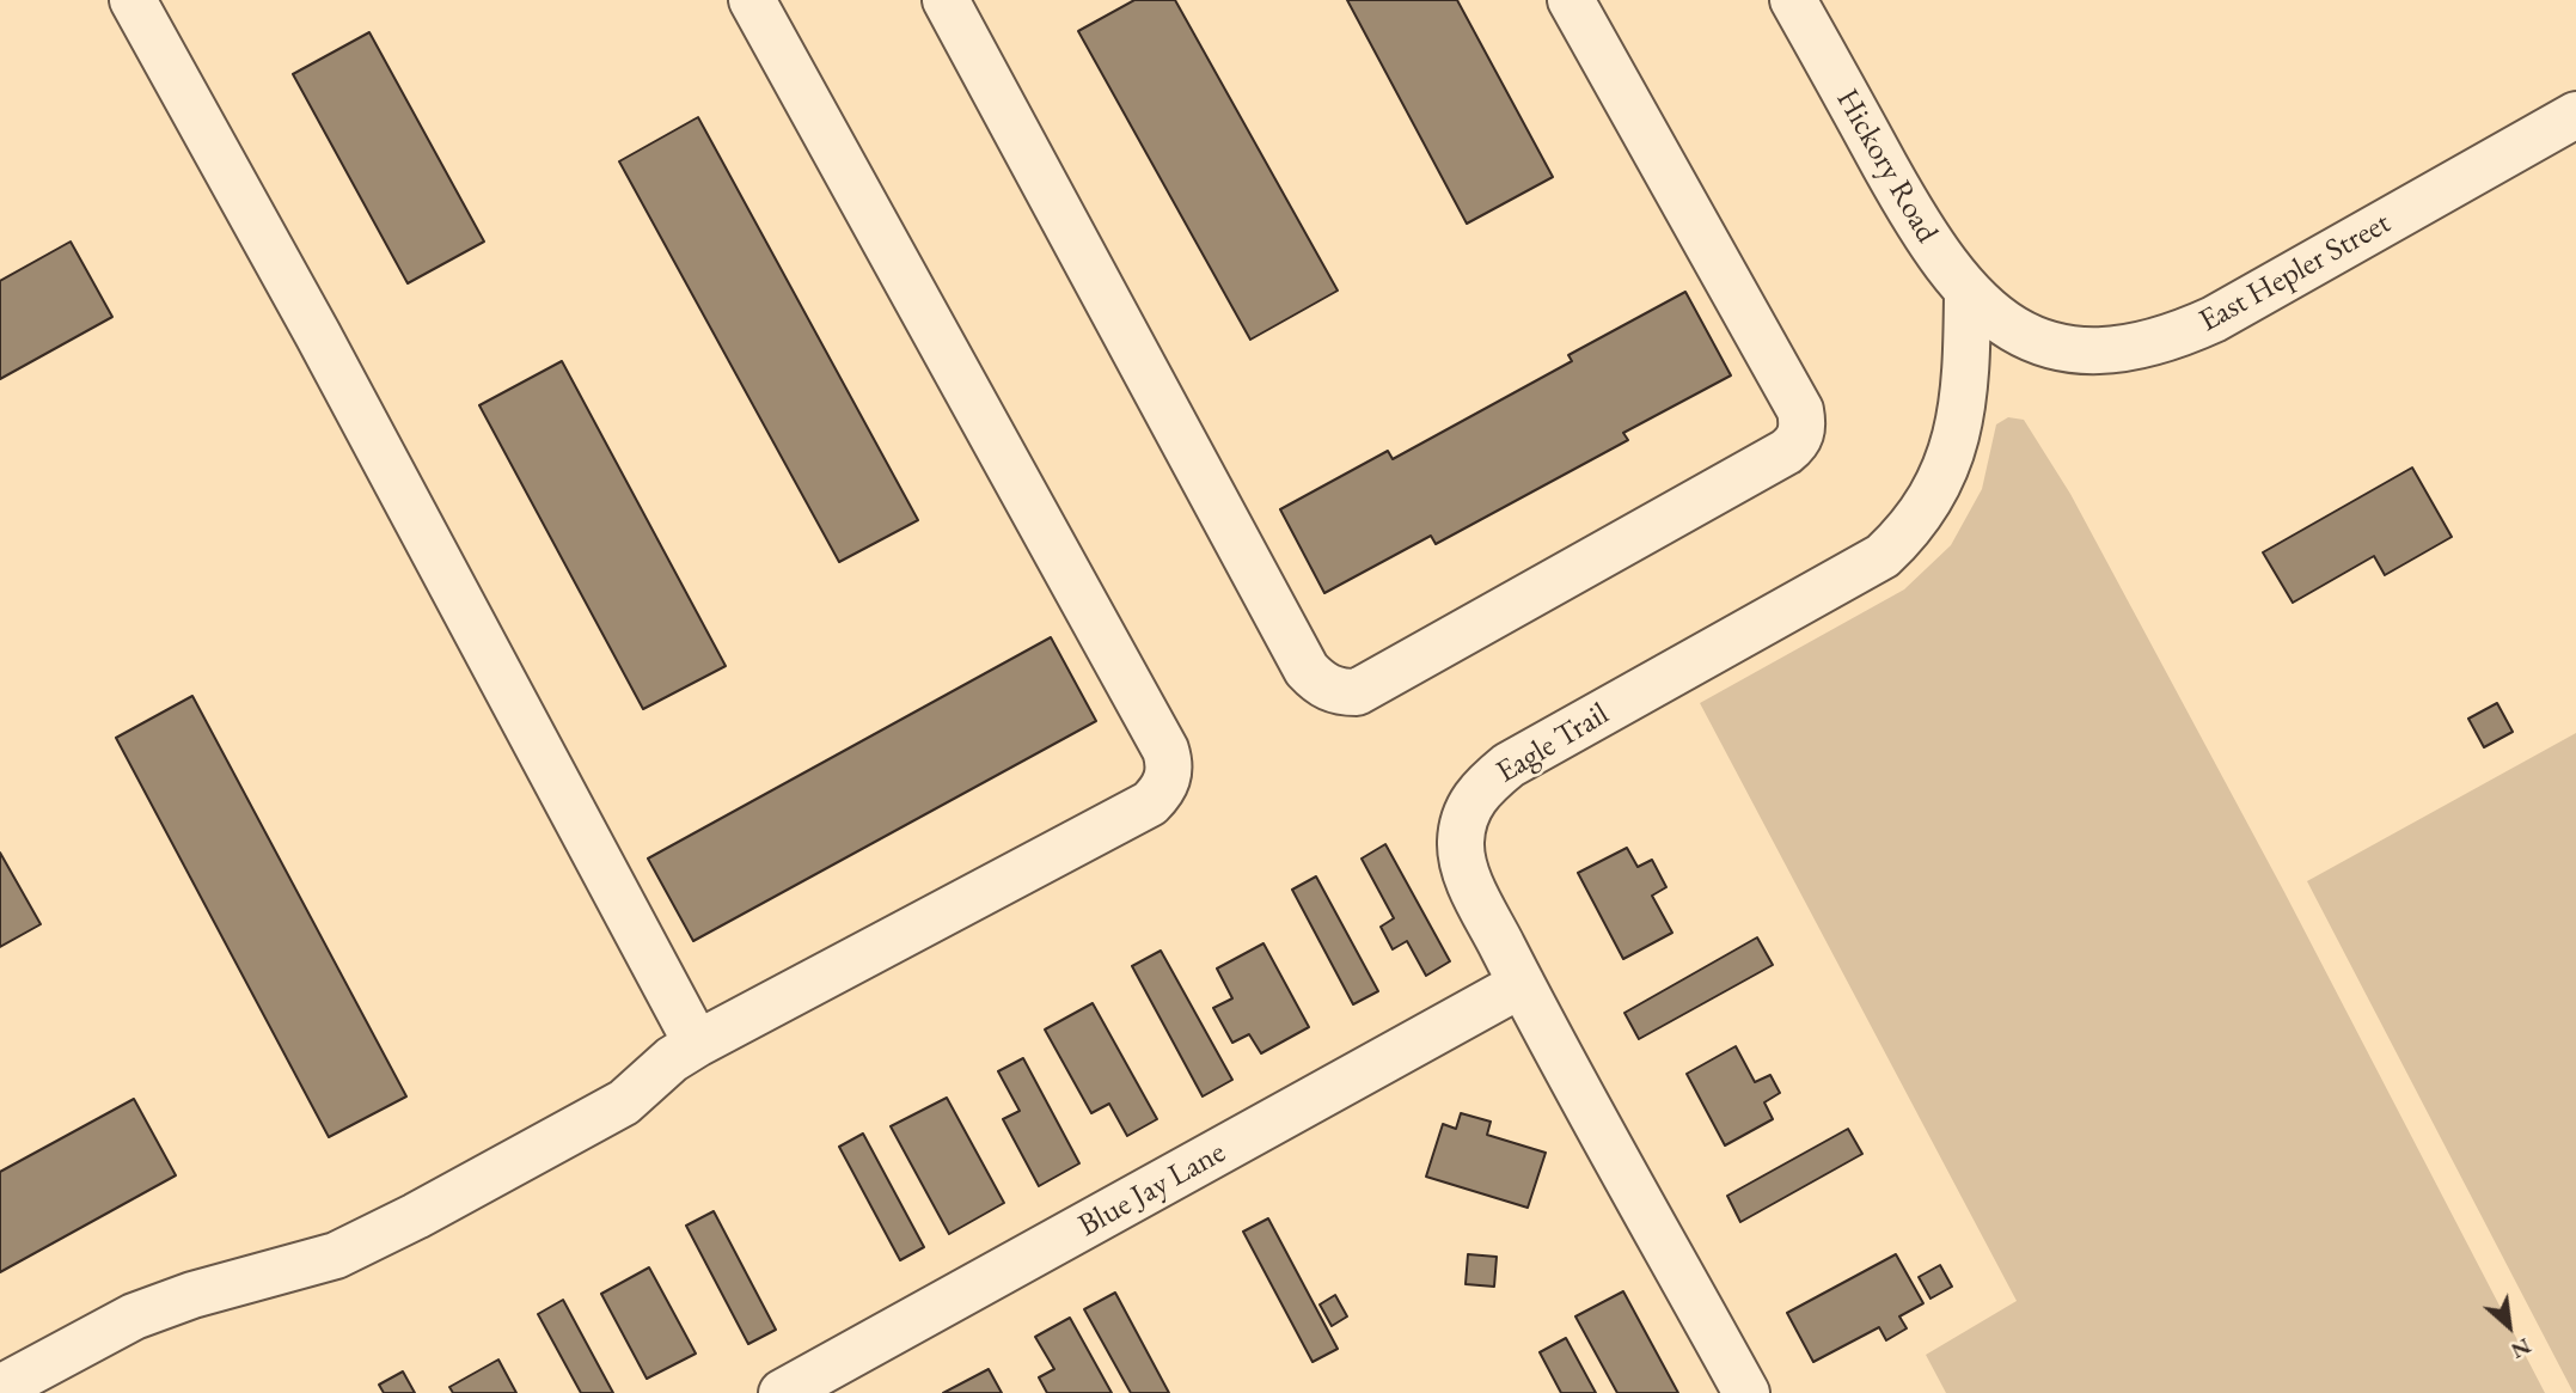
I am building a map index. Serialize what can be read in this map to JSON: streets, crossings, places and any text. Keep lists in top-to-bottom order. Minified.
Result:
{"streets":{"street":["Hickory Road","East Hepler Street","Eagle Trail","Blue Jay Lane"]},"crossings":[["Hickory Road","East Hepler Street"],["Hickory Road","Eagle Trail"],["East Hepler Street","Eagle Trail"],["Eagle Trail","Blue Jay Lane"]],"north":"bottom right"}
